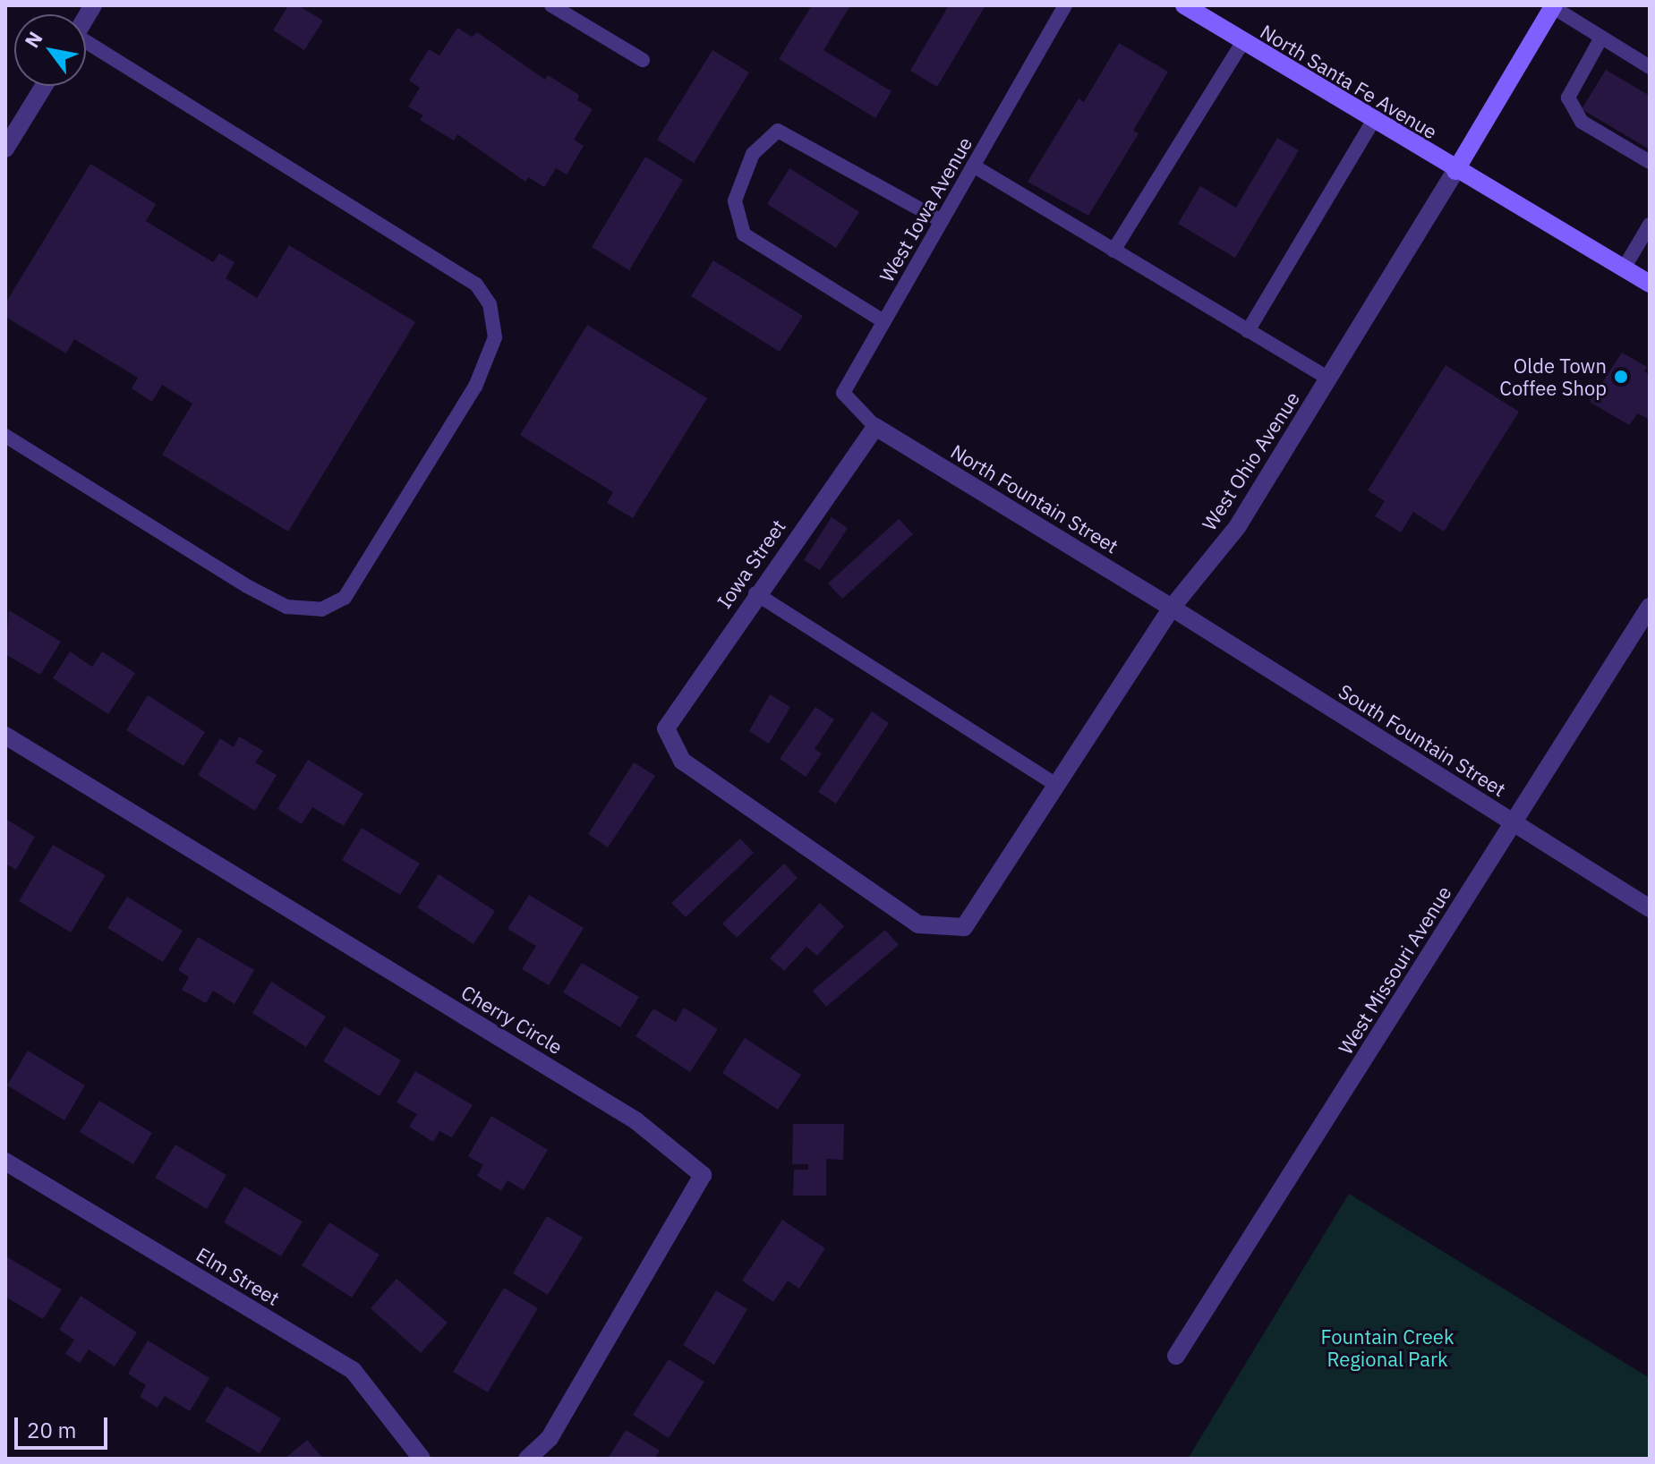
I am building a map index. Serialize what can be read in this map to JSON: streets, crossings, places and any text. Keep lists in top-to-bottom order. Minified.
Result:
{"streets":{"main road":["North Santa Fe Avenue","West Ohio Avenue"],"street":["North Fountain Street","Iowa Street","South Fountain Street","West Missouri Avenue","Cherry Circle","Elm Street"],"lane":["West Iowa Avenue"]},"crossings":[["North Santa Fe Avenue","West Ohio Avenue"],["West Iowa Avenue","North Fountain Street"],["West Iowa Avenue","Iowa Street"],["West Ohio Avenue","North Fountain Street"],["West Ohio Avenue","Iowa Street"],["West Ohio Avenue","South Fountain Street"],["North Fountain Street","Iowa Street"],["North Fountain Street","South Fountain Street"],["South Fountain Street","West Missouri Avenue"]],"parks":["Fountain Creek Regional Park"],"places":["Olde Town Coffee Shop"],"scale_bar":"20 m","north":"top left"}
